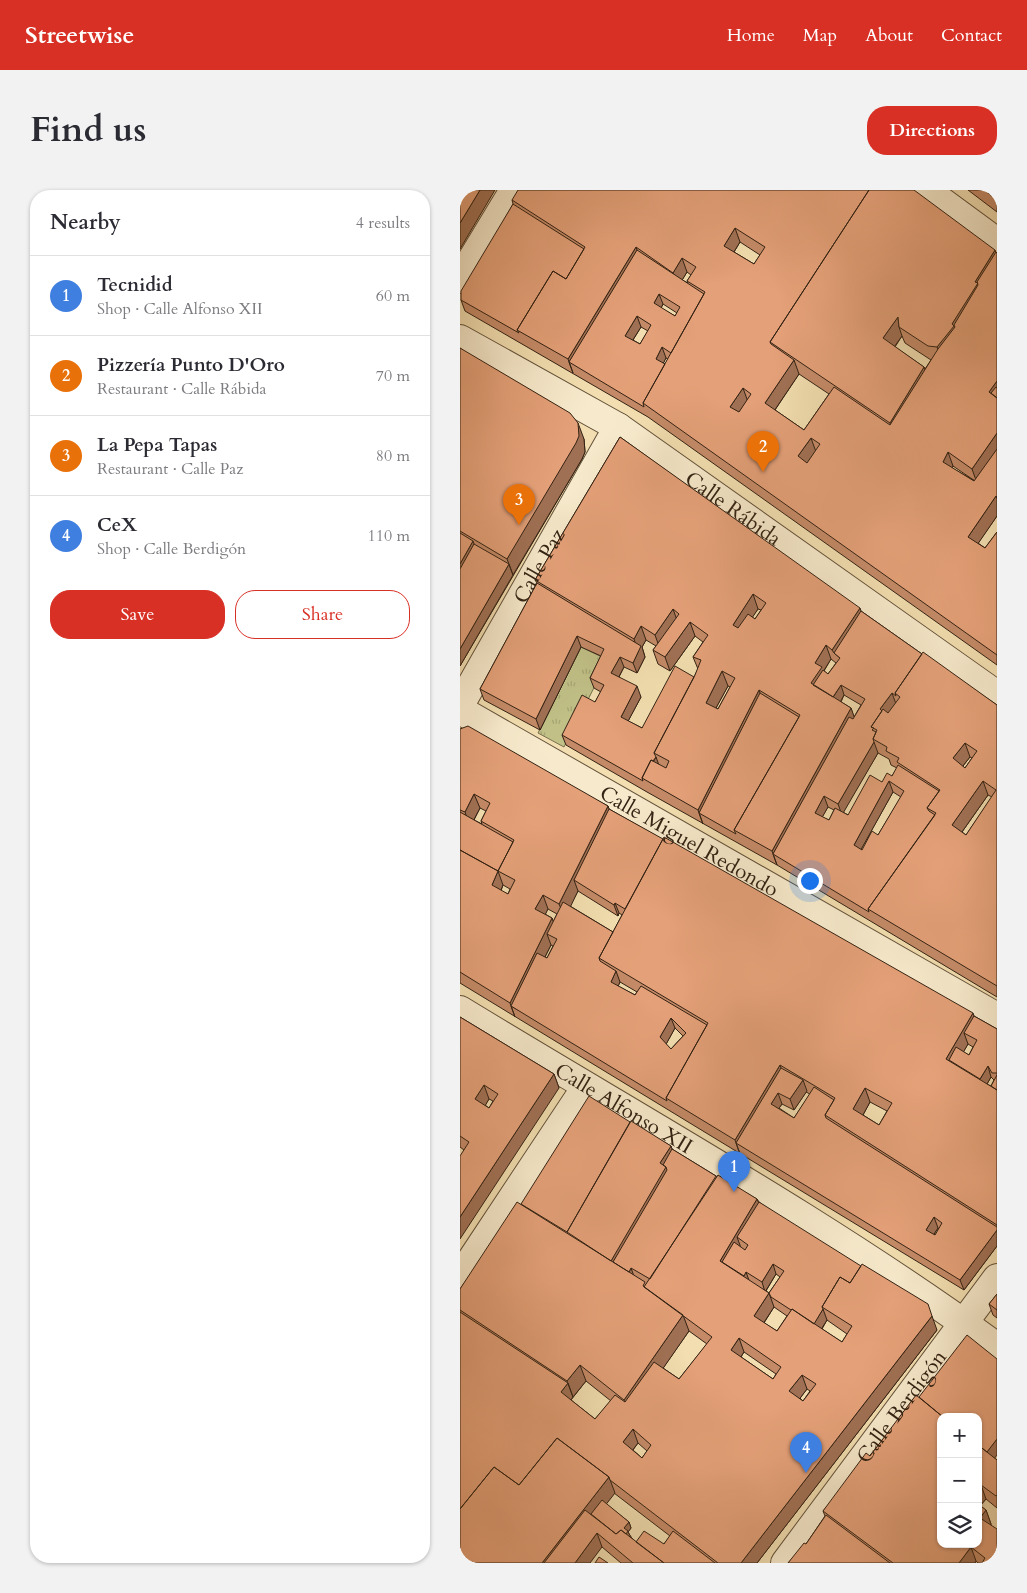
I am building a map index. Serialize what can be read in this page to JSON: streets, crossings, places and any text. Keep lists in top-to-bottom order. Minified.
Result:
{"streets":{"street":["Calle Rábida","Calle Paz","Calle Miguel Redondo","Calle Alfonso XII","Calle Berdigón"]},"crossings":[["Calle Rábida","Calle Paz"],["Calle Alfonso XII","Calle Berdigón"]],"page":{"header":"Streetwise","nav":["Home","Map","About","Contact"],"title":"Find us","buttons":["Directions",["Save","Share"]],"heading":["Nearby","4 results"],"list":[{"mark":"1","name":"Tecnidid","note":"Shop · Calle Alfonso XII","value":"60 m"},{"mark":"2","name":"Pizzería Punto D'Oro","note":"Restaurant · Calle Rábida","value":"70 m"},{"mark":"3","name":"La Pepa Tapas","note":"Restaurant · Calle Paz","value":"80 m"},{"mark":"4","name":"CeX","note":"Shop · Calle Berdigón","value":"110 m"}],"pins":["2","3","1","4"],"map_buttons":["+","−"]}}
